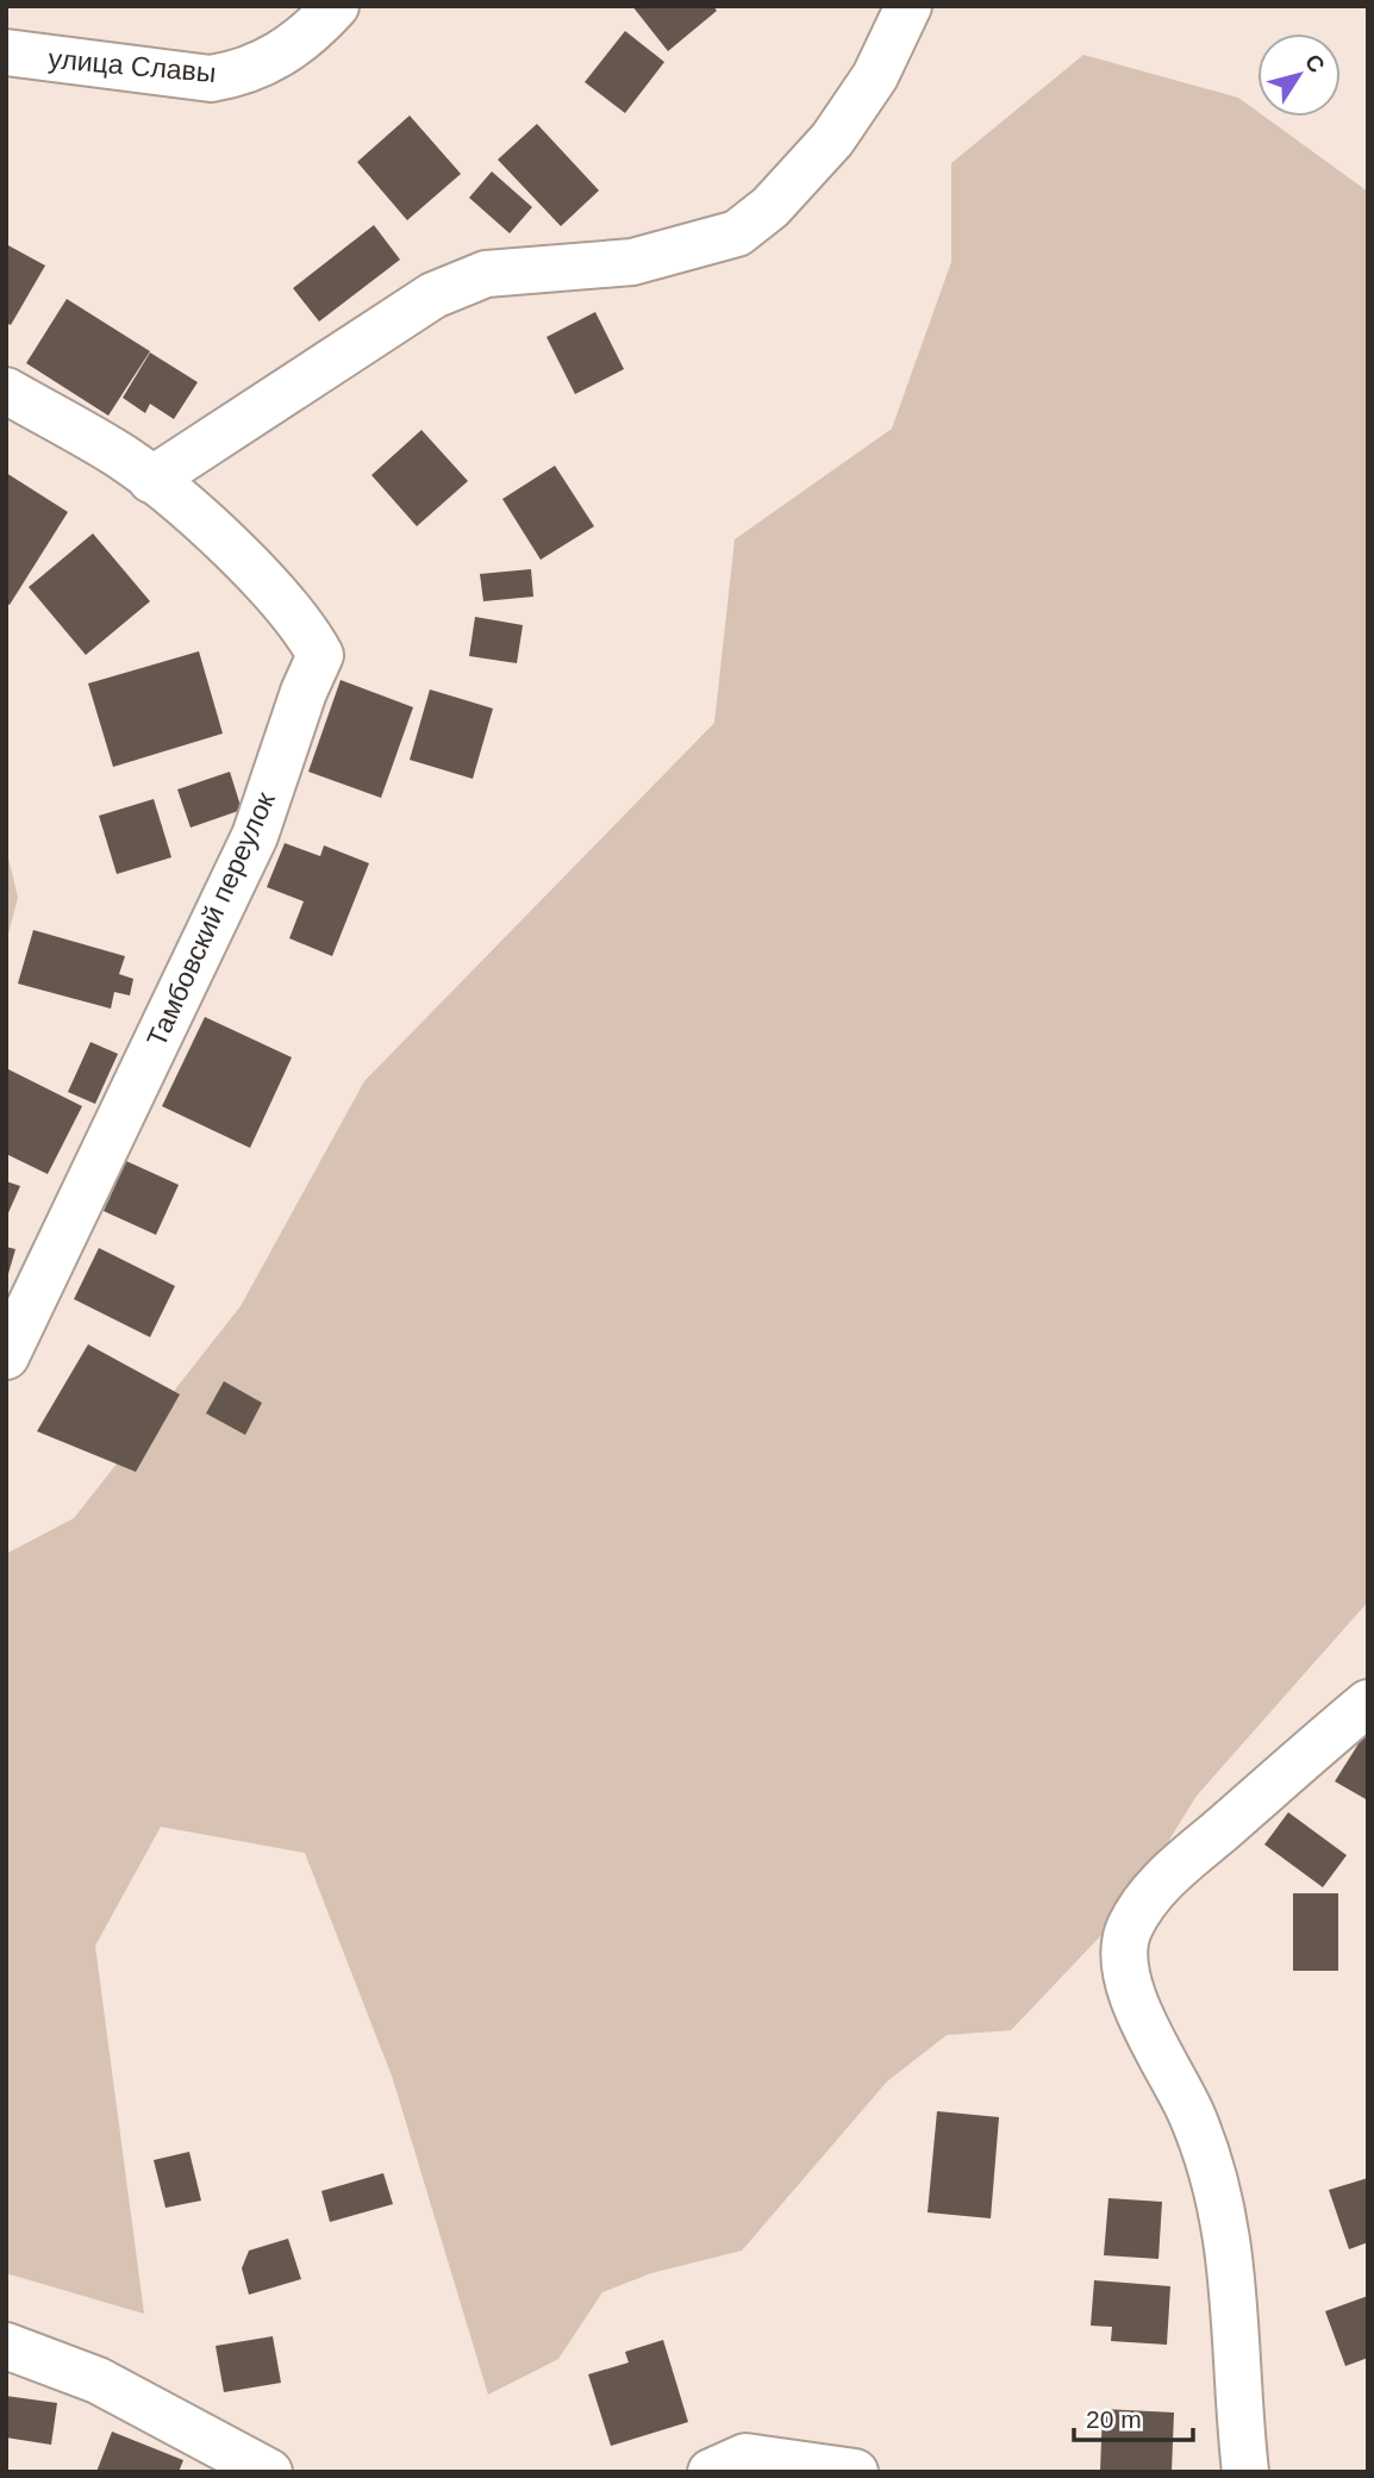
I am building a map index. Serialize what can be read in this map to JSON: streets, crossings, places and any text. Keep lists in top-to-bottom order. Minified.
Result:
{"streets":{"street":["улица Славы","Тамбовский переулок"]},"scale_bar":"20 m","north":"top right"}
